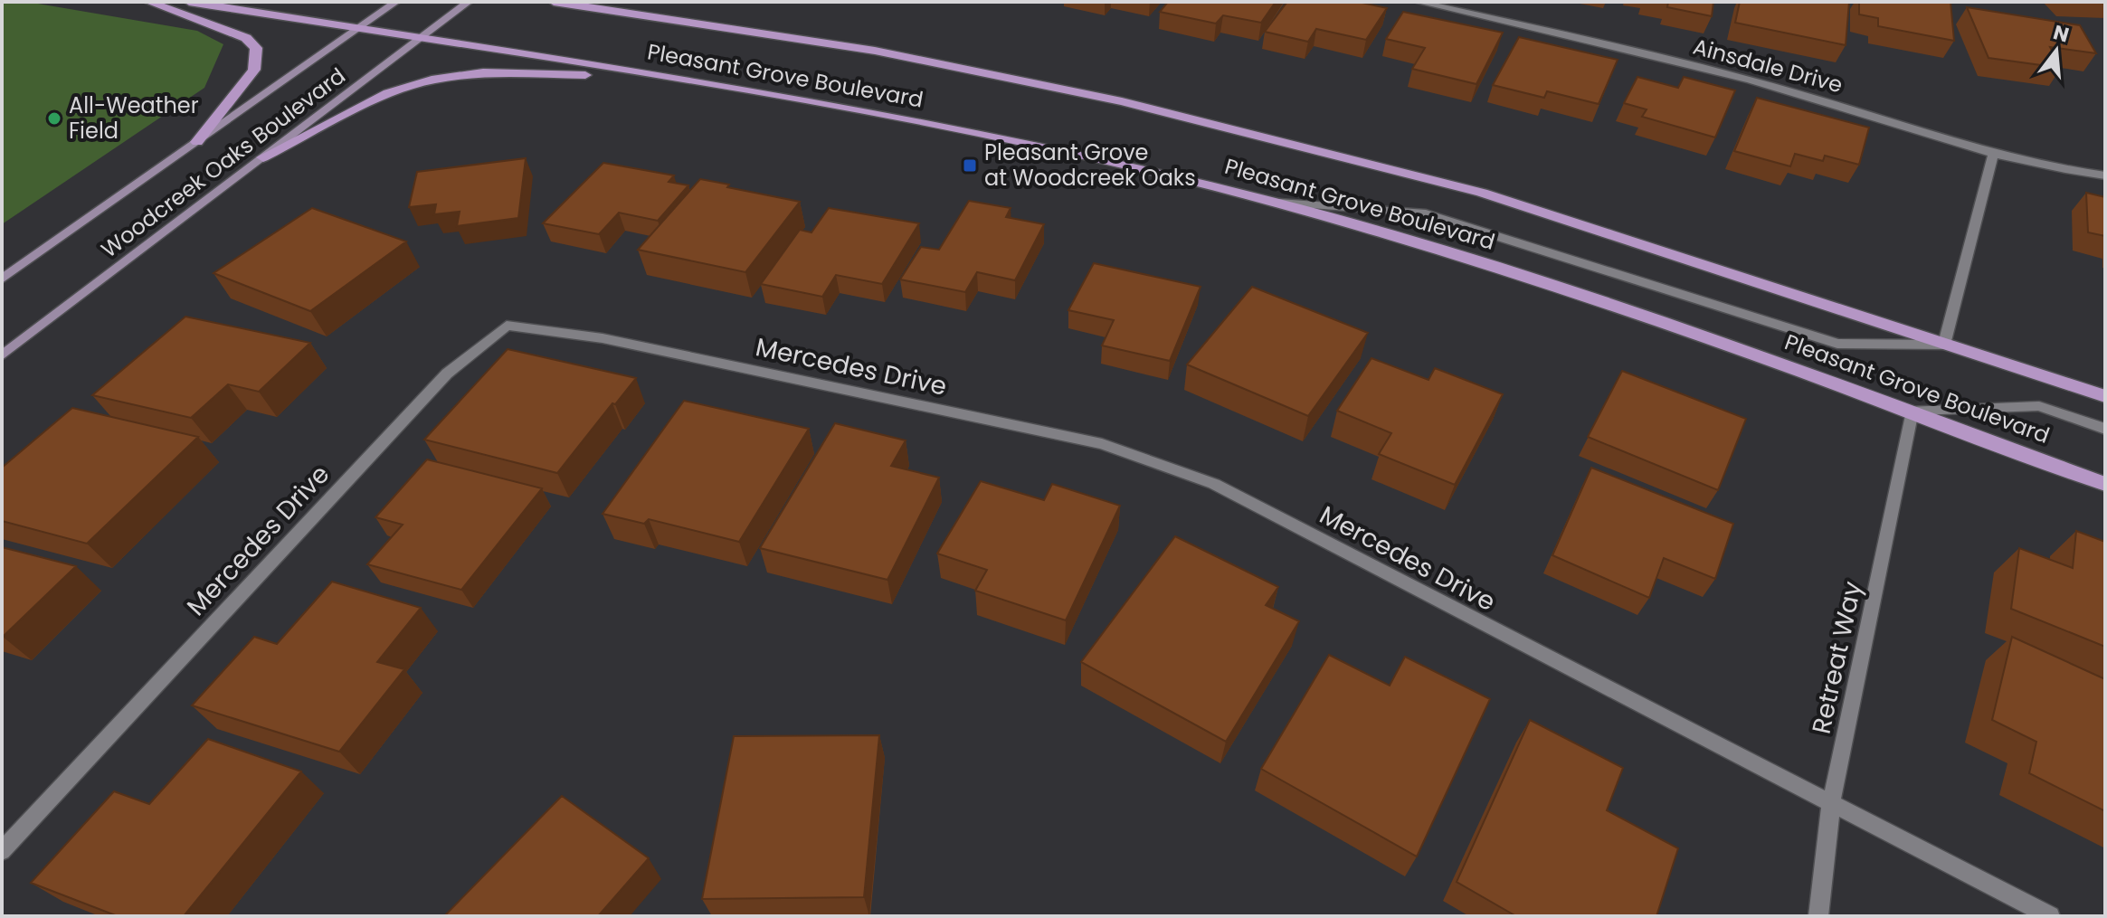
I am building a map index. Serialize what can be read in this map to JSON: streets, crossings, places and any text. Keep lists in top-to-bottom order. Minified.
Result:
{"streets":{"main road":["Pleasant Grove Boulevard","Woodcreek Oaks Boulevard"],"street":["Ainsdale Drive","Mercedes Drive","Retreat Way"]},"crossings":[["Pleasant Grove Boulevard","Woodcreek Oaks Boulevard"],["Pleasant Grove Boulevard","Retreat Way"],["Mercedes Drive","Retreat Way"]],"places":{"other":["All-Weather Field"],"transit":["Pleasant Grove at Woodcreek Oaks"]},"north":"top"}
